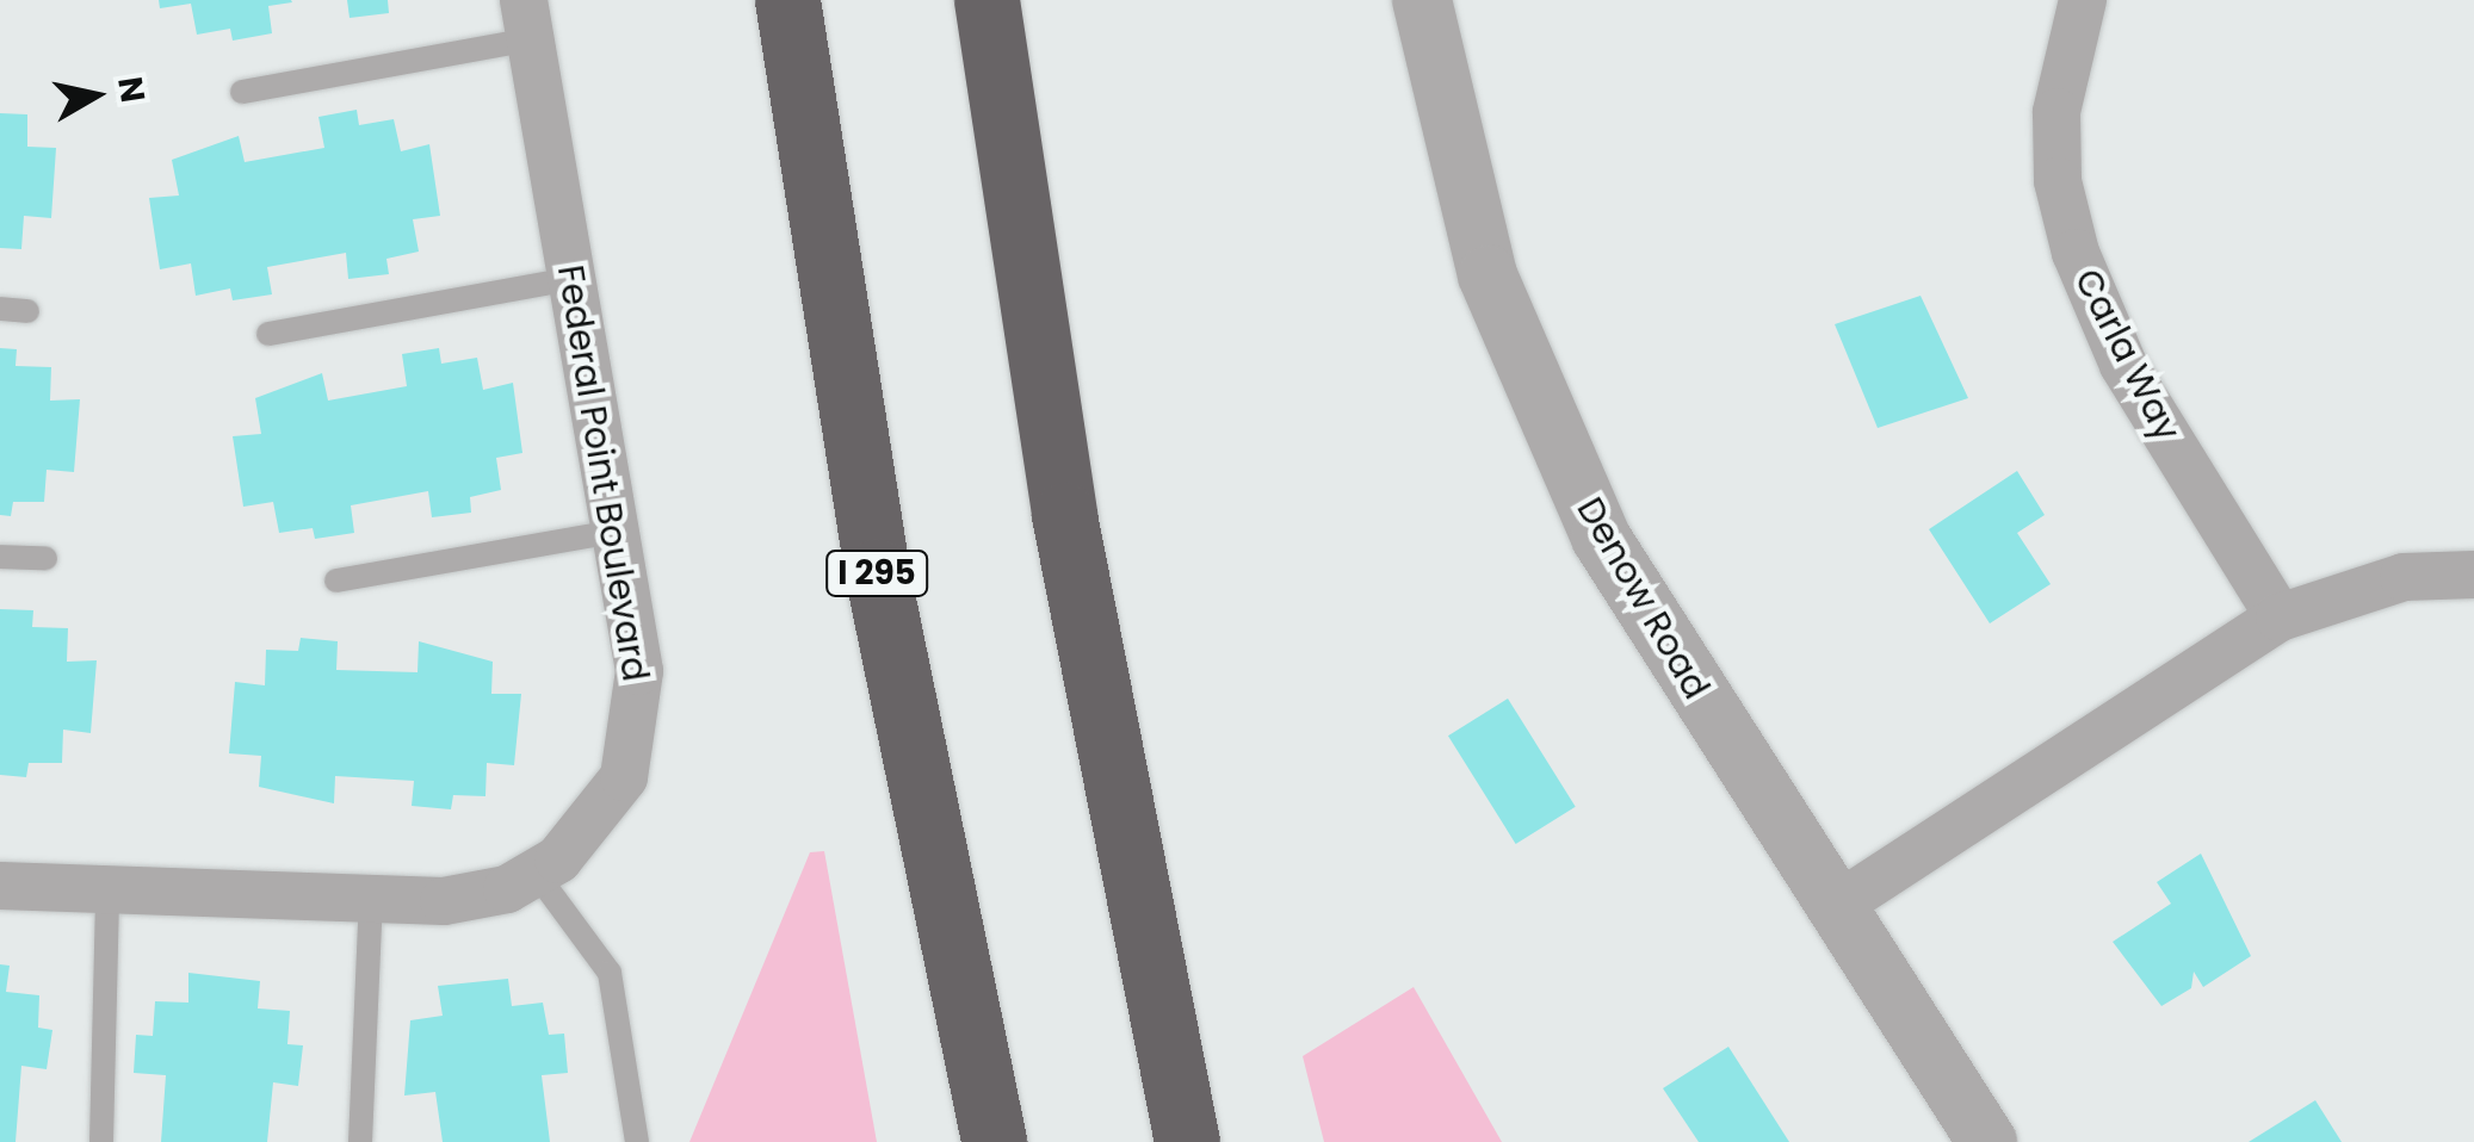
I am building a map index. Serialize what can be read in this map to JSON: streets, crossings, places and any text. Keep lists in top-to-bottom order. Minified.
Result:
{"streets":{"highway":["I 295"],"street":["Carla Way","Federal Point Boulevard","Denow Road"]},"north":"right"}
